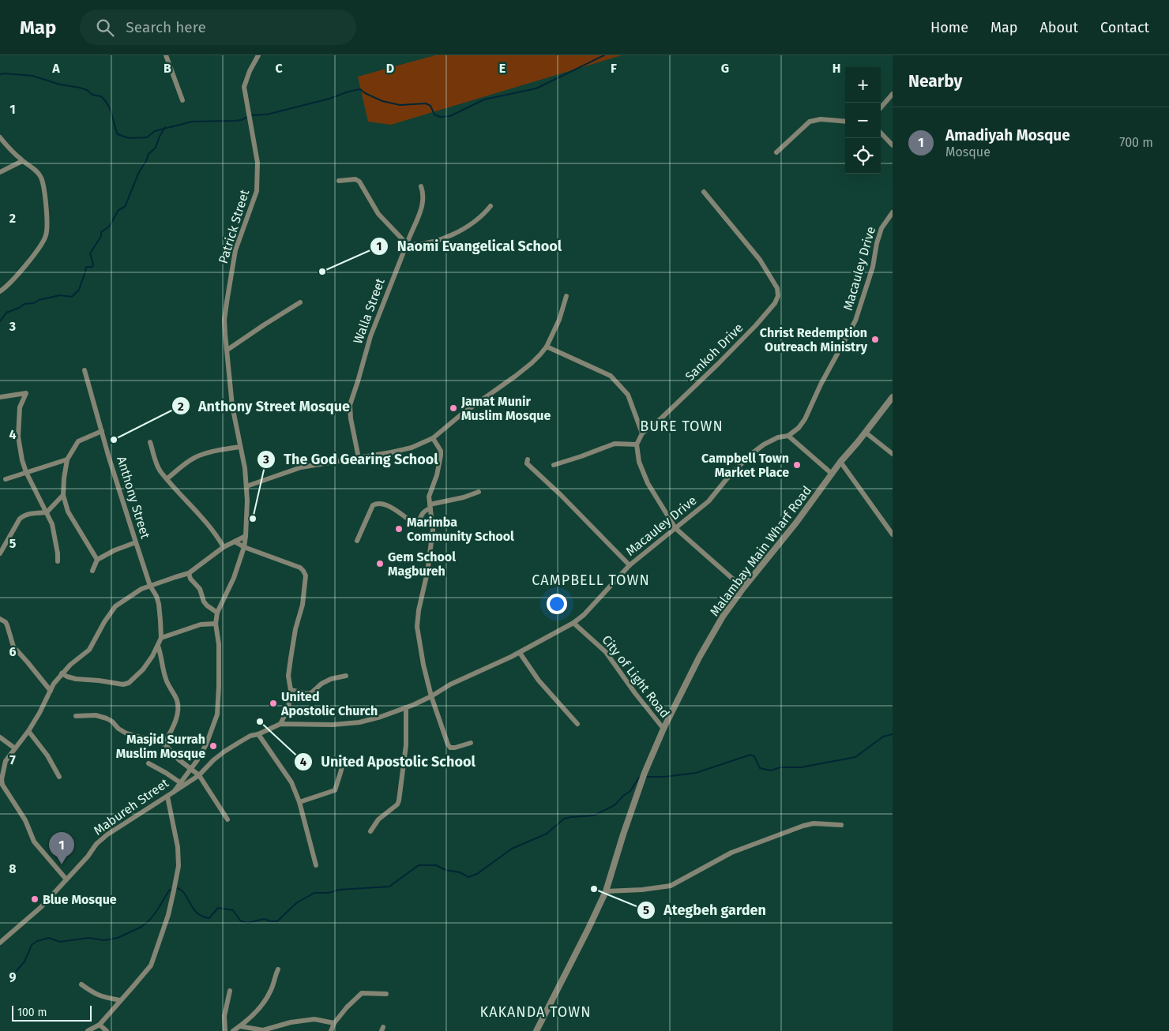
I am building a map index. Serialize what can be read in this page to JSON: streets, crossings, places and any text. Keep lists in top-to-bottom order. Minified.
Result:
{"streets":{"street":["Patrick Street","Macauley Drive","Walla Street","Sankoh Drive","Anthony Street","Malambay Main Wharf Road","City of Light Road","Mabureh Street"]},"crossings":[["Patrick Street","Mabureh Street"],["Macauley Drive","City of Light Road"],["Macauley Drive","Mabureh Street"],["Malambay Main Wharf Road","City of Light Road"]],"districts":["BURE TOWN","CAMPBELL TOWN","KAKANDA TOWN"],"places":["Naomi Evangelical School","Christ Redemption Outreach Ministry","Jamat Munir Muslim Mosque","Anthony Street Mosque","Campbell Town Market Place","The God Gearing School","Marimba Community School","Gem School Magbureh","United Apostolic Church","United Apostolic School","Masjid Surrah Muslim Mosque","Ategbeh garden","Blue Mosque"],"scale_bar":"100 m","page":{"header":"Map","search":"Search here","nav":["Home","Map","About","Contact"],"heading":"Nearby","map_buttons":["+","−"],"list":[{"mark":"1","name":"Amadiyah Mosque","note":"Mosque","value":"700 m"}],"pins":"1","scale":"100 m"},"grid":{"columns":["A","B","C","D","E","F","G","H"],"rows":["1","2","3","4","5","6","7","8","9"]}}
